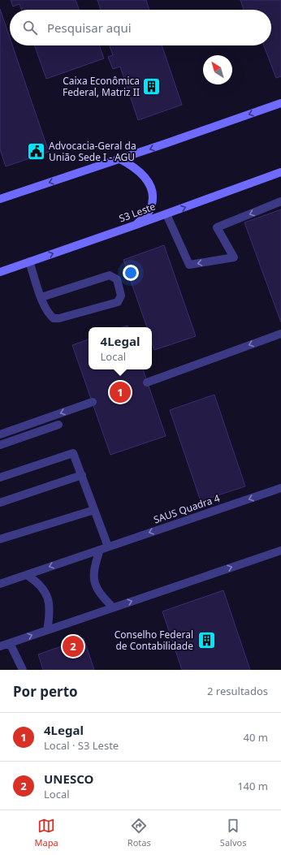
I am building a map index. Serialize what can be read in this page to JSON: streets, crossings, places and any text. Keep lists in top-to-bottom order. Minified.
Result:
{"streets":{"main road":["S3 Leste"],"lane":["SAUS Quadra 4"]},"places":{"building":["Caixa Econômica Federal, Matriz II","Conselho Federal de Contabilidade"],"public building":["Advocacia-Geral da União Sede I - AGU"]},"north":"top left","page":{"search":"Pesquisar aqui","popup":["4Legal","Local"],"pins":["1","2"],"heading":["Por perto","2 resultados"],"list":[{"mark":"1","name":"4Legal","note":"Local · S3 Leste","value":"40 m"},{"mark":"2","name":"UNESCO","note":"Local","value":"140 m"}],"nav":["Mapa","Rotas","Salvos"]}}
